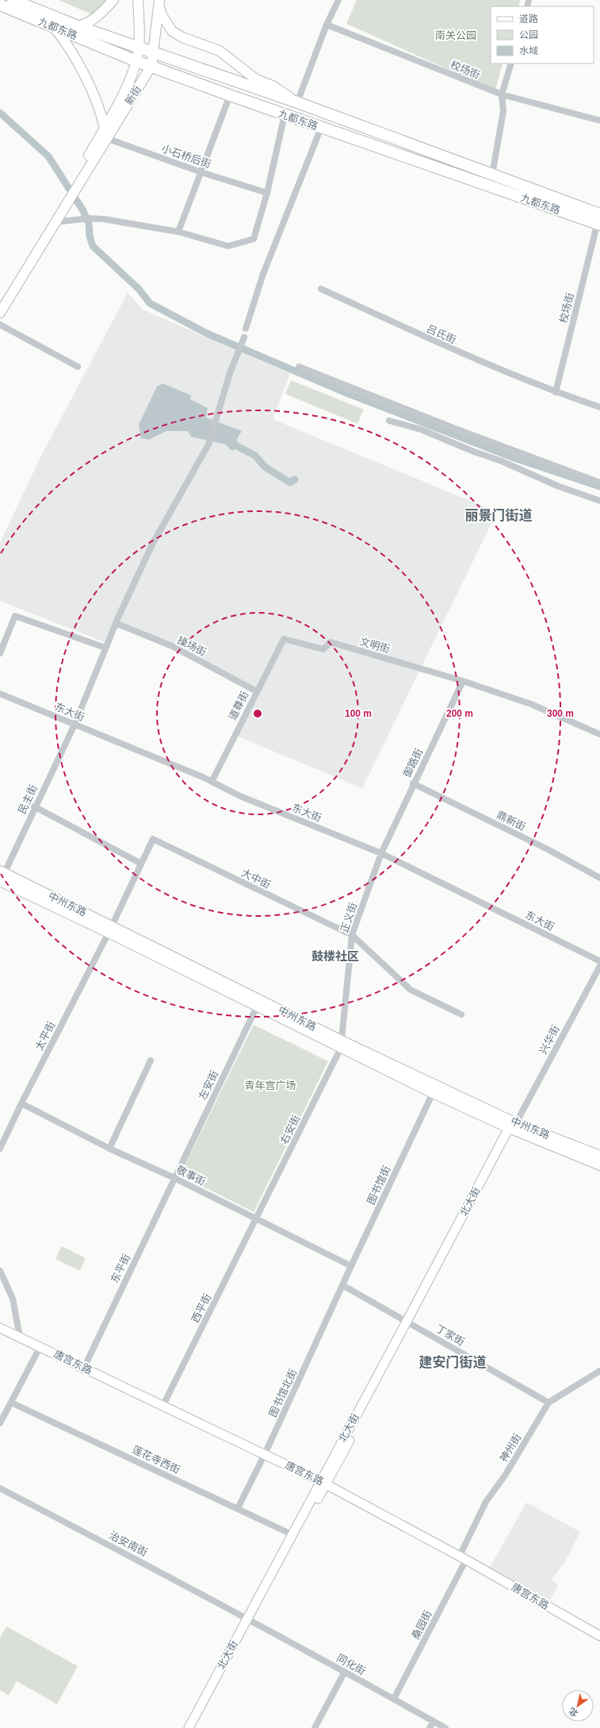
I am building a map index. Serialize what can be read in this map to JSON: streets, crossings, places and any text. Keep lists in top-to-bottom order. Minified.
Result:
{"streets":{"highway":["九都东路"],"main road":["新街","中州东路"],"street":["校场街","小石桥后街","吕氏街","文明街","操场街","道尊街","东大街","御路街","民主街","鼎新街","大中街","正义街","太平街","兴华街","左安街","右安街","敬事街","图书馆街","北大街","东平街","西平街","丁家街","唐宫东路","图书馆北街","神州街","莲花寺西街","治安南街","桑园街","同化街"]},"crossings":[["九都东路","校场街"],["九都东路","新街"],["校场街","吕氏街"],["新街","小石桥后街"],["文明街","道尊街"],["文明街","御路街"],["操场街","道尊街"],["操场街","民主街"],["道尊街","东大街"],["东大街","御路街"],["东大街","民主街"],["东大街","正义街"],["御路街","鼎新街"],["御路街","正义街"],["民主街","中州东路"],["大中街","正义街"],["大中街","太平街"],["中州东路","正义街"],["中州东路","太平街"],["中州东路","兴华街"],["中州东路","左安街"],["中州东路","右安街"],["中州东路","图书馆街"],["中州东路","北大街"],["正义街","右安街"],["太平街","敬事街"],["兴华街","北大街"],["左安街","敬事街"],["左安街","东平街"],["右安街","敬事街"],["右安街","西平街"],["敬事街","图书馆街"],["敬事街","东平街"],["敬事街","西平街"],["图书馆街","丁家街"],["图书馆街","图书馆北街"],["北大街","丁家街"],["北大街","唐宫东路"],["北大街","莲花寺西街"],["北大街","治安南街"],["北大街","同化街"],["东平街","唐宫东路"],["西平街","唐宫东路"],["丁家街","图书馆北街"],["丁家街","神州街"],["唐宫东路","图书馆北街"],["唐宫东路","神州街"],["唐宫东路","桑园街"],["图书馆北街","莲花寺西街"],["神州街","桑园街"],["治安南街","同化街"],["桑园街","同化街"]],"districts":["丽景门街道","鼓楼社区","建安门街道"],"parks":["南关公园","青年宫广场"],"legend":["道路","公园","水域"],"north":"bottom left","rings":["100 m","200 m","300 m"]}
